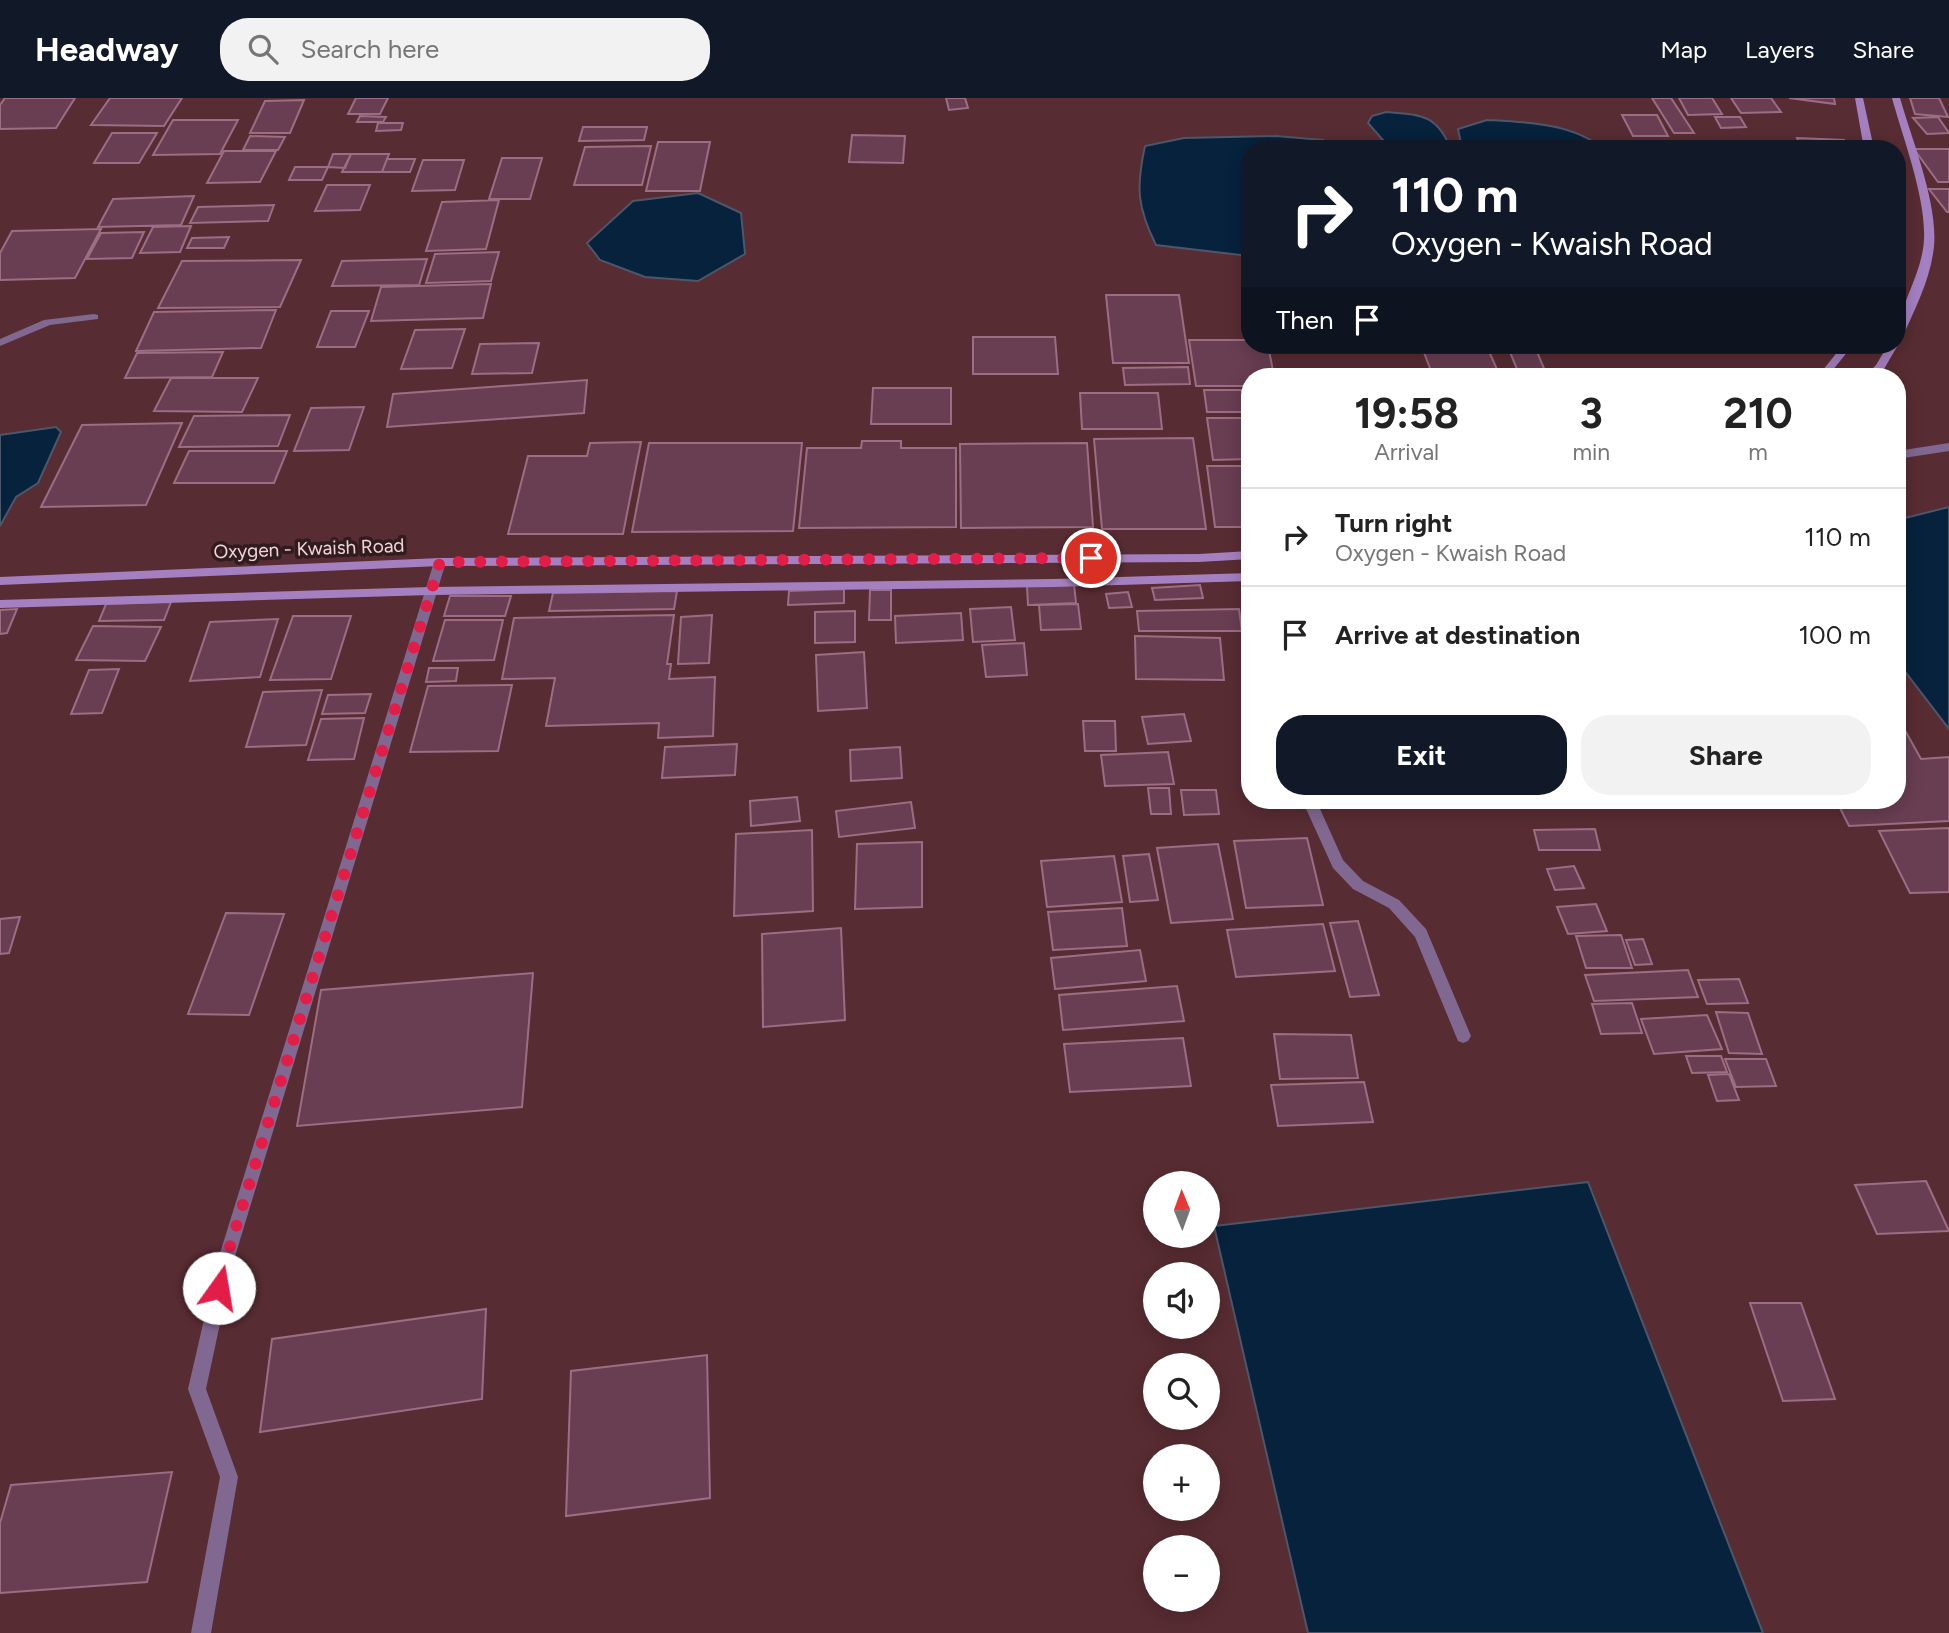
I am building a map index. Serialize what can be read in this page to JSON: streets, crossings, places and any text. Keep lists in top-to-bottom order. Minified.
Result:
{"streets":{"main road":["Oxygen - Kwaish Road"]},"north":"top","page":{"header":"Headway","search":"Search here","nav":["Map","Layers","Share"],"turn":["110 m","Oxygen - Kwaish Road"],"then":"Then","eta":["19:58","Arrival","3","min","210","m"],"list":[{"name":"Turn right","note":"Oxygen - Kwaish Road","value":"110 m"},{"name":"Arrive at destination","value":"100 m"}],"buttons":["Exit","Share"],"map_buttons":["+","−"]}}
